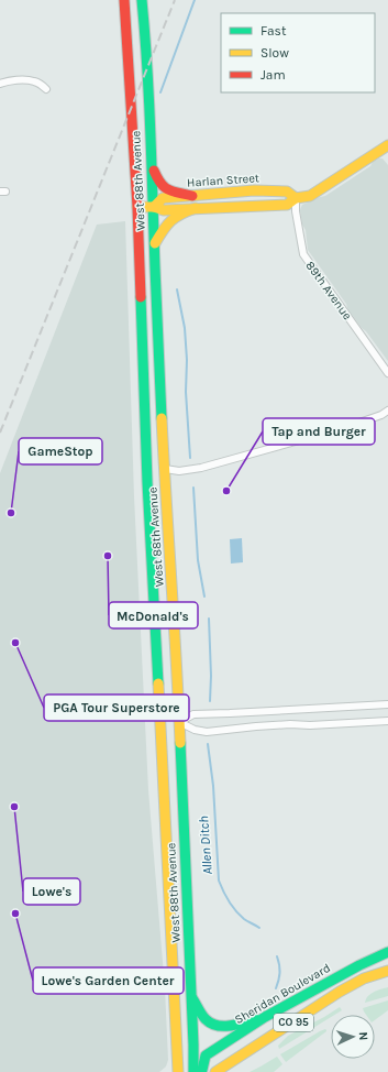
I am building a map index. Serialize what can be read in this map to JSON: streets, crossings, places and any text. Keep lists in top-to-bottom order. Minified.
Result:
{"streets":{"main road":["West 88th Avenue","Harlan Street","Sheridan Boulevard","CO 95"],"street":["89th Avenue"]},"crossings":[["West 88th Avenue","Harlan Street"],["West 88th Avenue","Sheridan Boulevard"],["Harlan Street","89th Avenue"]],"water":["Allen Ditch"],"places":["Tap and Burger","GameStop","McDonald's","PGA Tour Superstore","Lowe's","Lowe's Garden Center"],"legend":["Fast","Slow","Jam"],"north":"right"}
